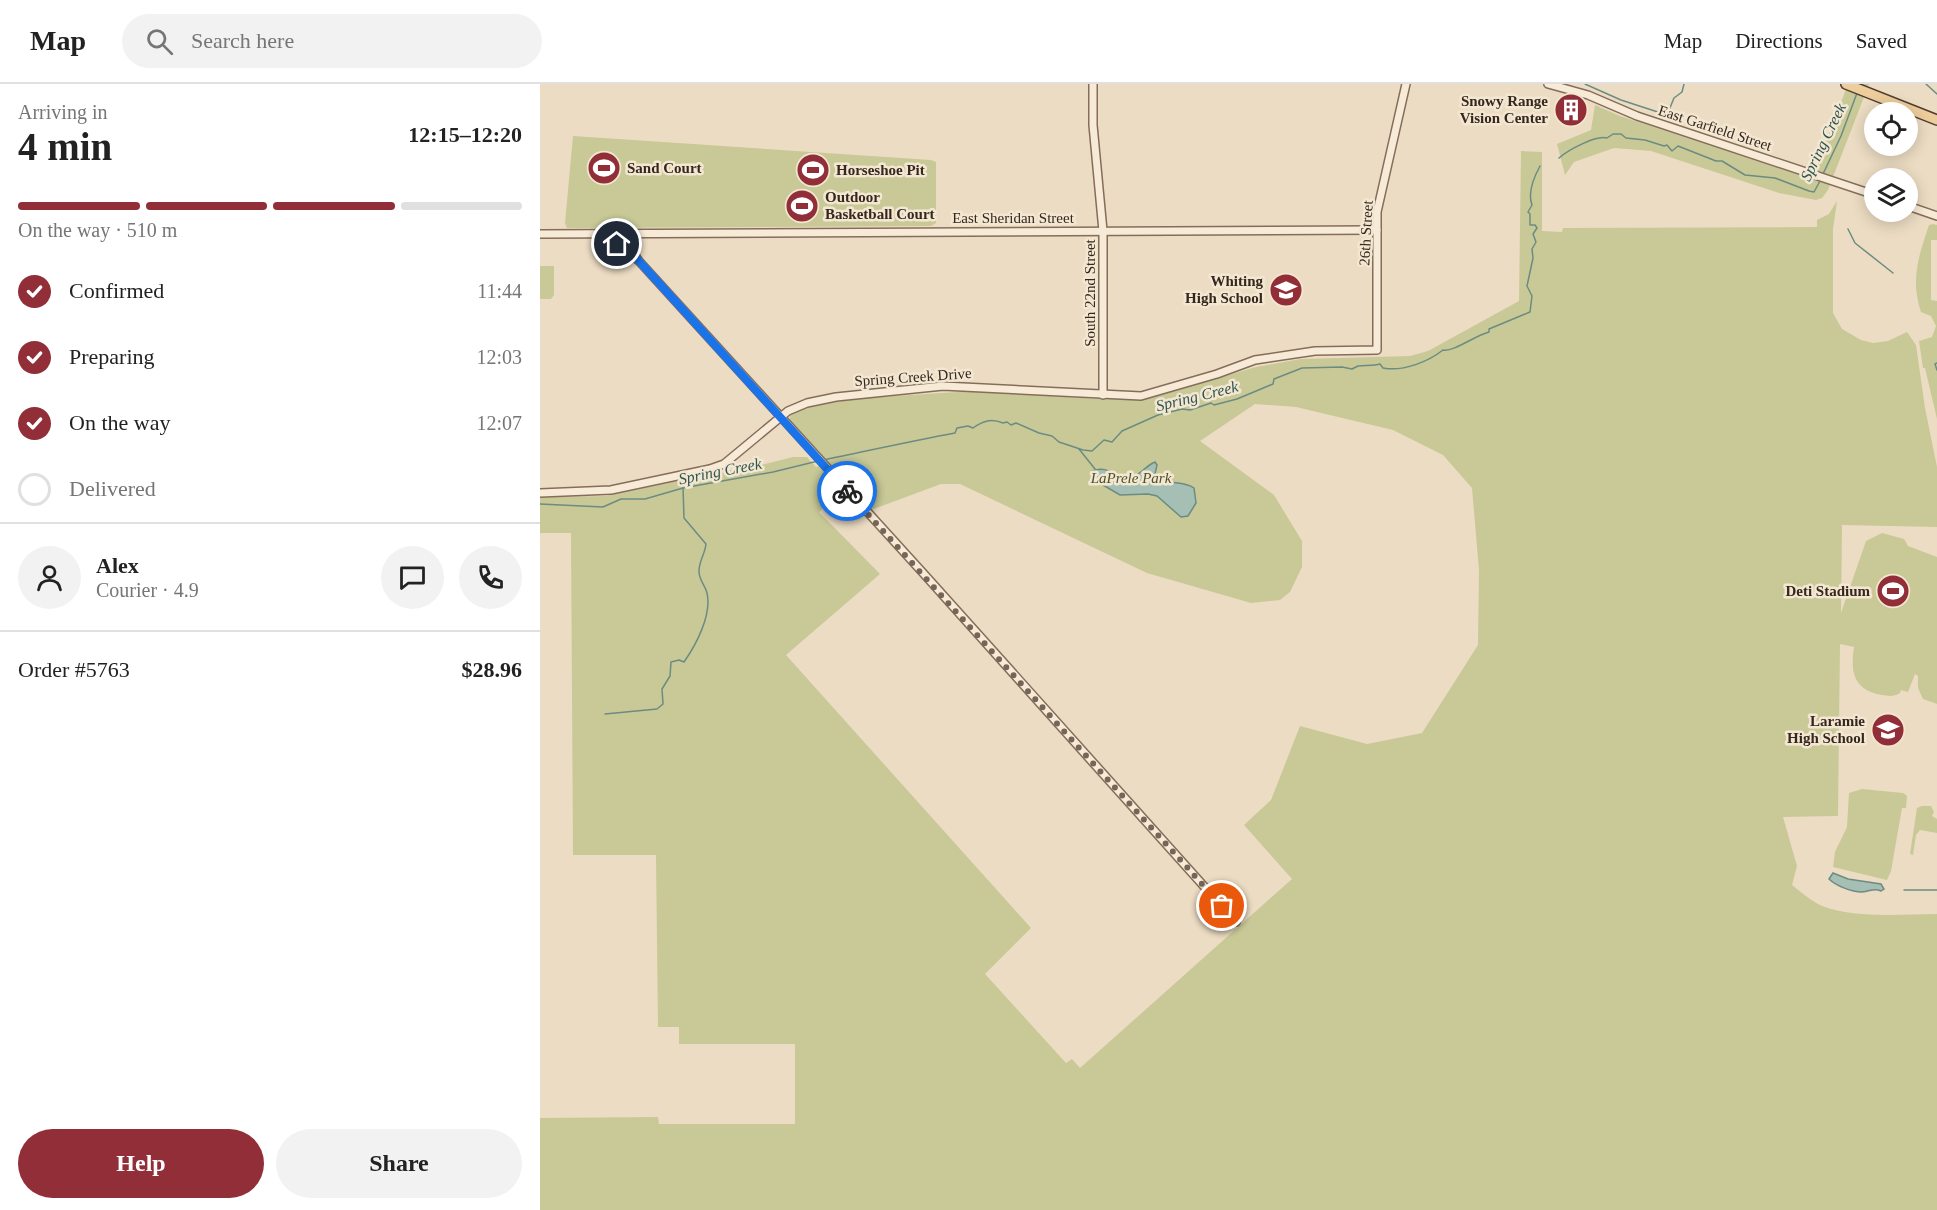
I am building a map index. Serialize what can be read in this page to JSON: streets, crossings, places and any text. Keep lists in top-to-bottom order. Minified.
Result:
{"streets":{"street":["East Garfield Street","East Sheridan Street","26th Street","South 22nd Street","Spring Creek Drive"]},"crossings":[["East Sheridan Street","26th Street"],["East Sheridan Street","South 22nd Street"],["26th Street","Spring Creek Drive"],["South 22nd Street","Spring Creek Drive"]],"water":["Spring Creek"],"parks":["LaPrele Park"],"places":{"building":["Snowy Range Vision Center"],"sports":["Sand Court","Horseshoe Pit","Outdoor Basketball Court","Deti Stadium"],"school or university":["Whiting High School","Laramie High School"]},"page":{"header":"Map","search":"Search here","nav":["Map","Directions","Saved"],"heading":["4 min","Arriving in","12:15–12:20"],"panel":["Alex","Courier · 4.9","Order #5763","$28.96"],"bar":"On the way · 510 m","list":[["Confirmed","11:44"],["Preparing","12:03"],["On the way","12:07"],"Delivered"],"buttons":["Help","Share"]}}
